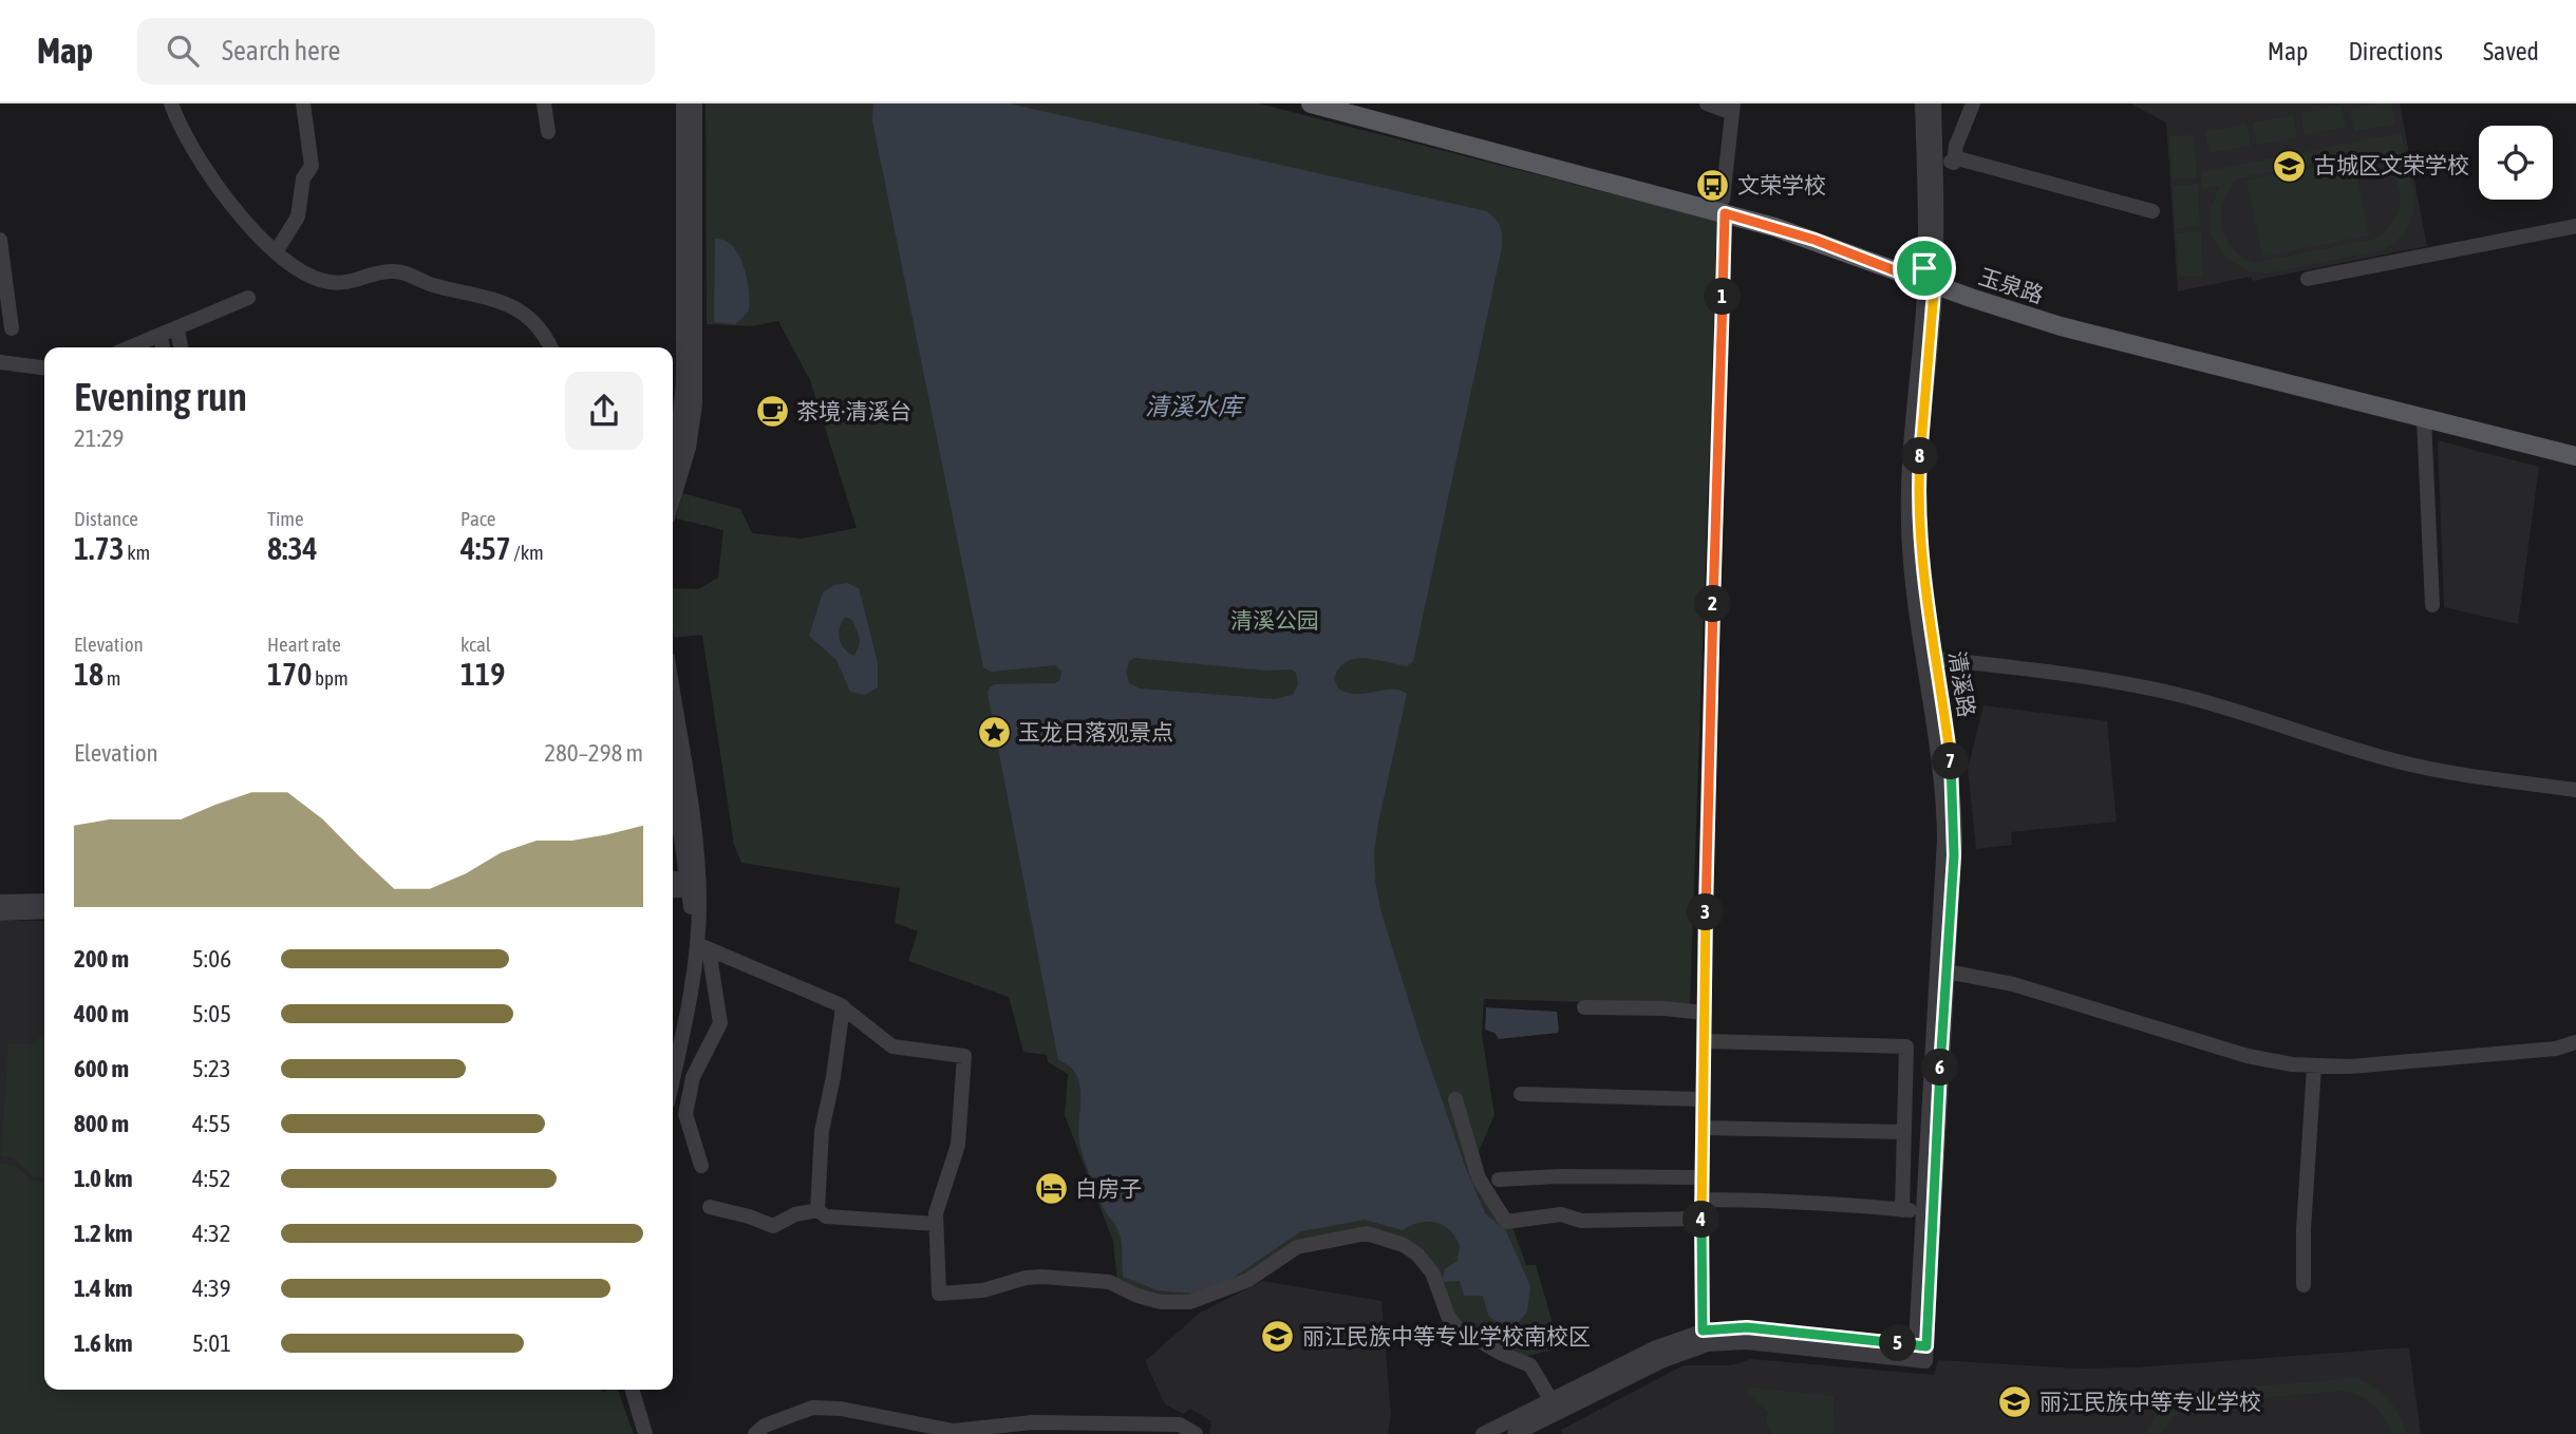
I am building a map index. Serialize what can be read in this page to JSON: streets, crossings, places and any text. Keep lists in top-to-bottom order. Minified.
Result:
{"streets":{"main road":["玉泉路"],"street":["清溪路"]},"crossings":[["玉泉路","清溪路"]],"water":["清溪水库"],"parks":["清溪公园"],"places":{"school or university":["古城区文荣学校","丽江民族中等专业学校南校区","丽江民族中等专业学校"],"bus stop":["文荣学校"],"cafe":["茶境·清溪台"],"place":["玉龙日落观景点"],"hotel":["白房子"]},"page":{"header":"Map","search":"Search here","nav":["Map","Directions","Saved"],"pins":["1","8","2","7","3","6","4","5"],"heading":["Evening run","21:29"],"stats":[["Distance","1.73 km"],["Time","8:34"],["Pace","4:57 /km"],["Elevation","18 m"],["Heart rate","170 bpm"],["kcal","119"]],"chart":["Elevation","280–298 m"],"list":[{"name":"200 m","note":"5:06"},{"name":"400 m","note":"5:05"},{"name":"600 m","note":"5:23"},{"name":"800 m","note":"4:55"},{"name":"1.0 km","note":"4:52"},{"name":"1.2 km","note":"4:32"},{"name":"1.4 km","note":"4:39"},{"name":"1.6 km","note":"5:01"}]}}
